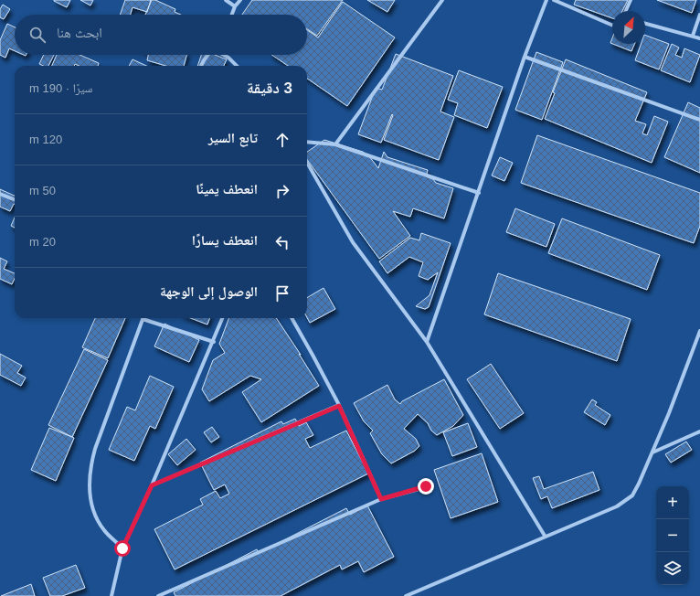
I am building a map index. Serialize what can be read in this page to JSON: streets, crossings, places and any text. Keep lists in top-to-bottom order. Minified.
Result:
{"north":"top right","page":{"search":"ابحث هنا","heading":["3 دقيقة","سيرًا · 190 m"],"list":[["تابع السير","120 m"],["انعطف يمينًا","50 m"],["انعطف يسارًا","20 m"],"الوصول إلى الوجهة"],"map_buttons":["+","−"]}}
